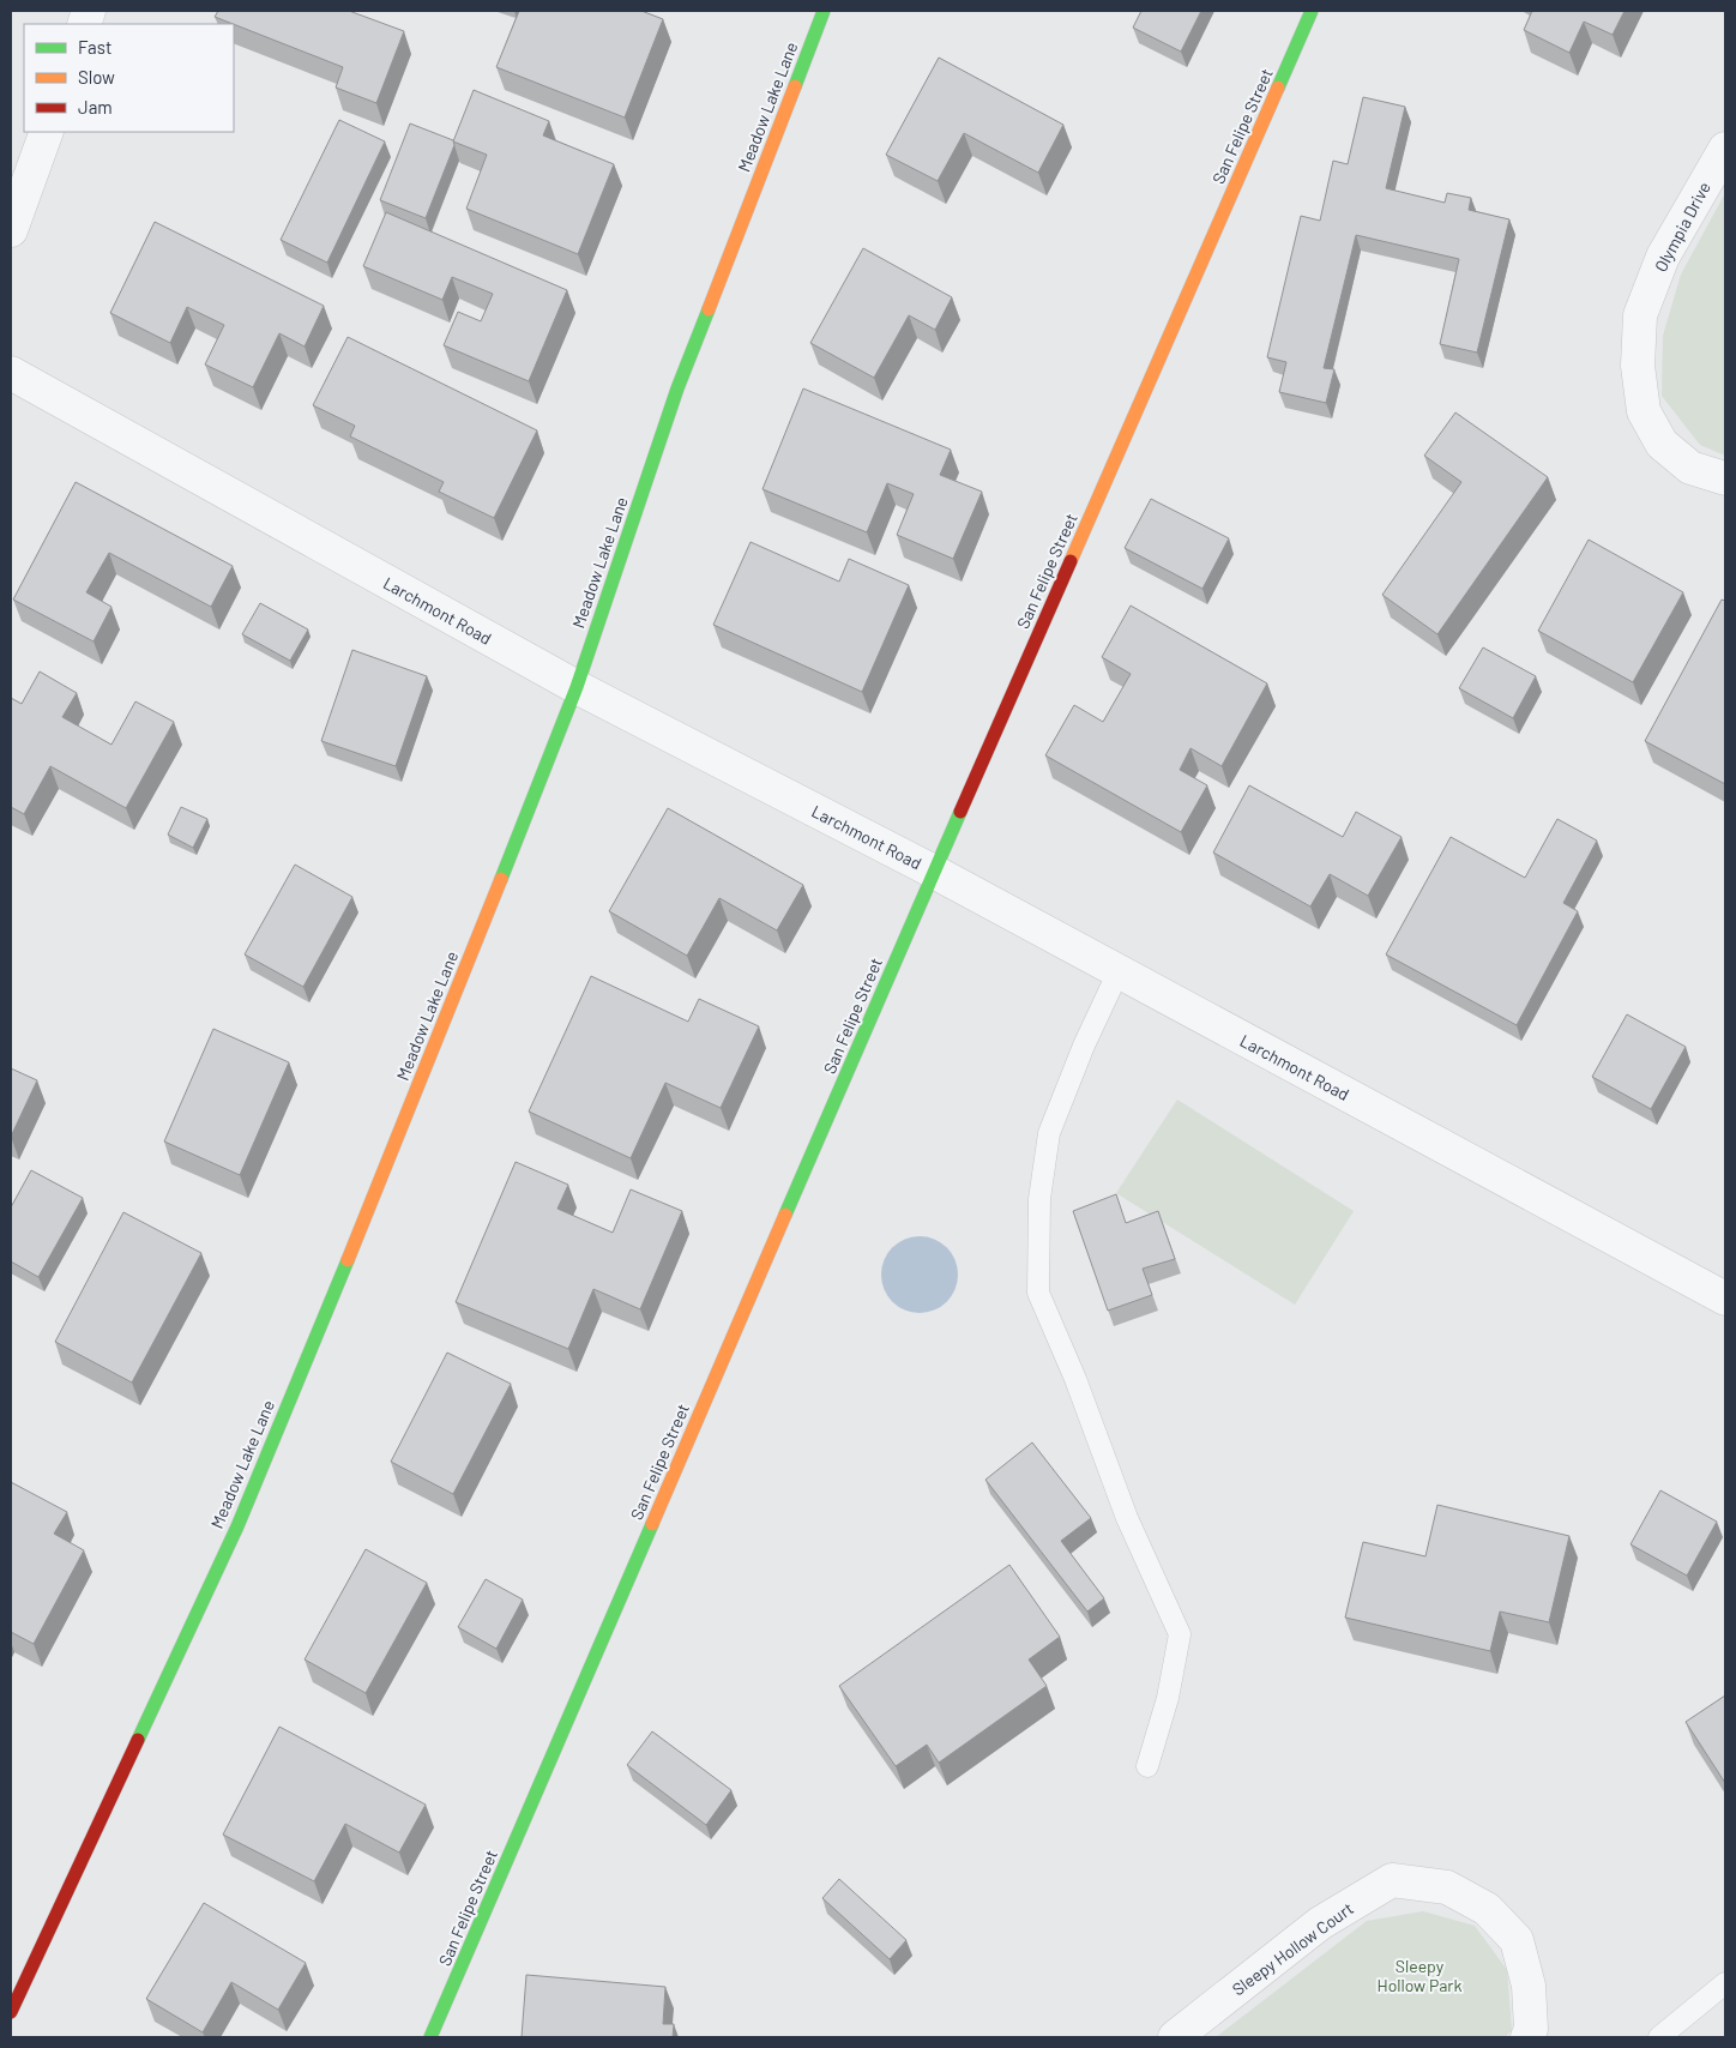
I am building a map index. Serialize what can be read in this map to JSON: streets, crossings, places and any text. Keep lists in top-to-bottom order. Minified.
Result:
{"streets":{"main road":["Meadow Lake Lane","San Felipe Street"],"street":["Olympia Drive","Larchmont Road","Sleepy Hollow Court"]},"crossings":[["Meadow Lake Lane","Larchmont Road"],["San Felipe Street","Larchmont Road"]],"parks":["Sleepy Hollow Park"],"legend":["Fast","Slow","Jam"]}
